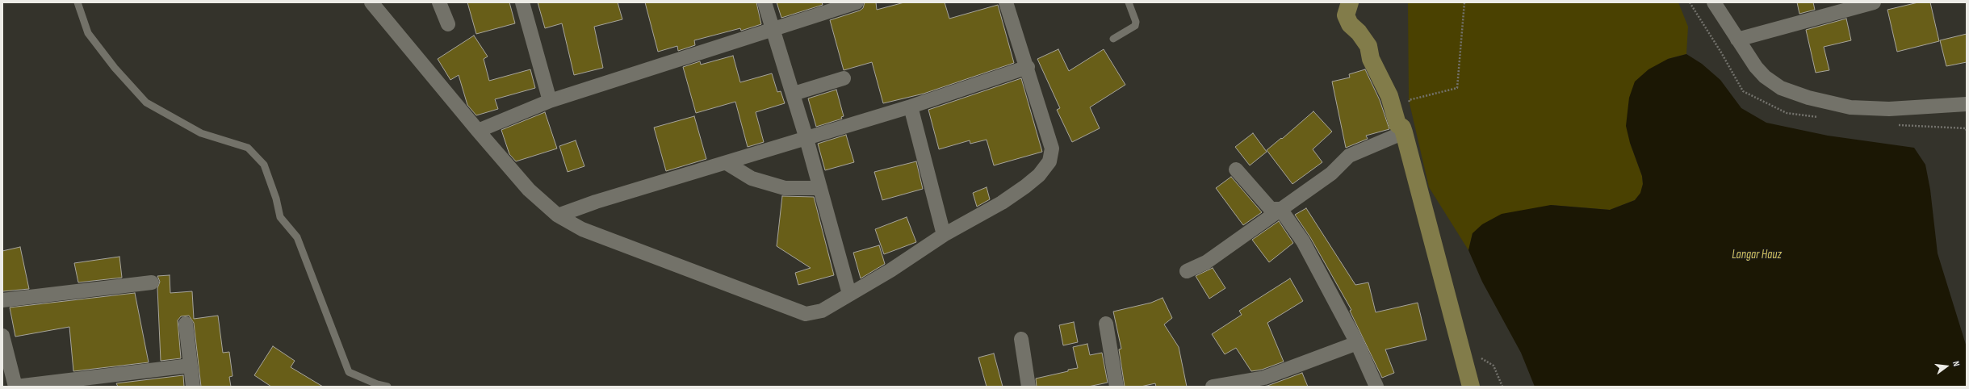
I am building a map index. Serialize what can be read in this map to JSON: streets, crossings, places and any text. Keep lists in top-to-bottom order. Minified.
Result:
{"water":["Langar Hauz"],"north":"right"}
